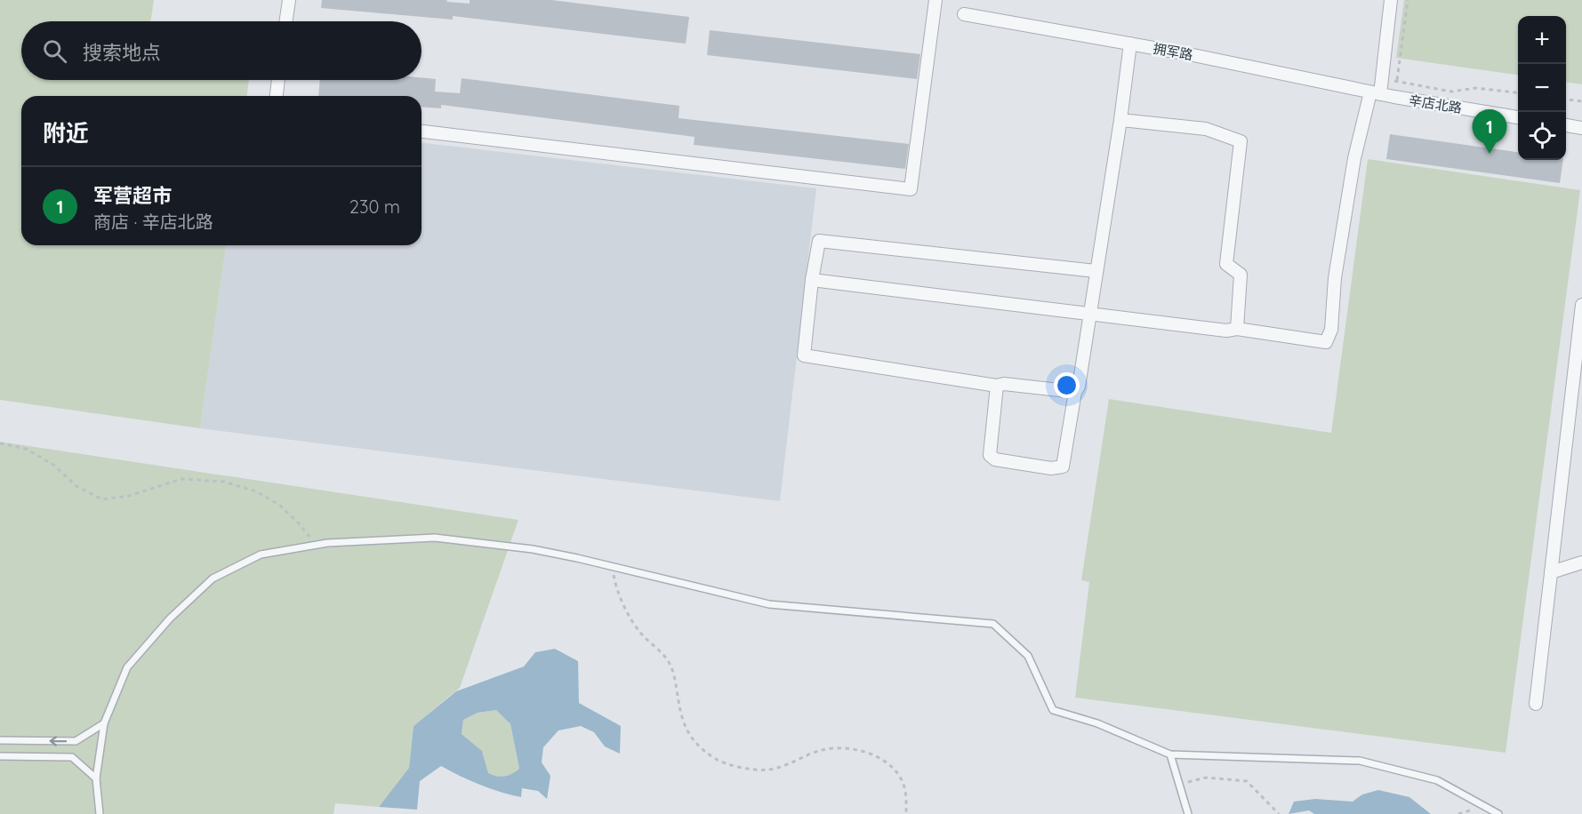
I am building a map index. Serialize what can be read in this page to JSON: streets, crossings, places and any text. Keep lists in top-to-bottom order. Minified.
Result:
{"streets":{"street":["拥军路","辛店北路"]},"crossings":[["拥军路","辛店北路"]],"page":{"map_buttons":["+","−"],"search":"搜索地点","heading":"附近","pins":"1","list":[{"mark":"1","name":"军营超市","note":"商店 · 辛店北路","value":"230 m"}]}}
